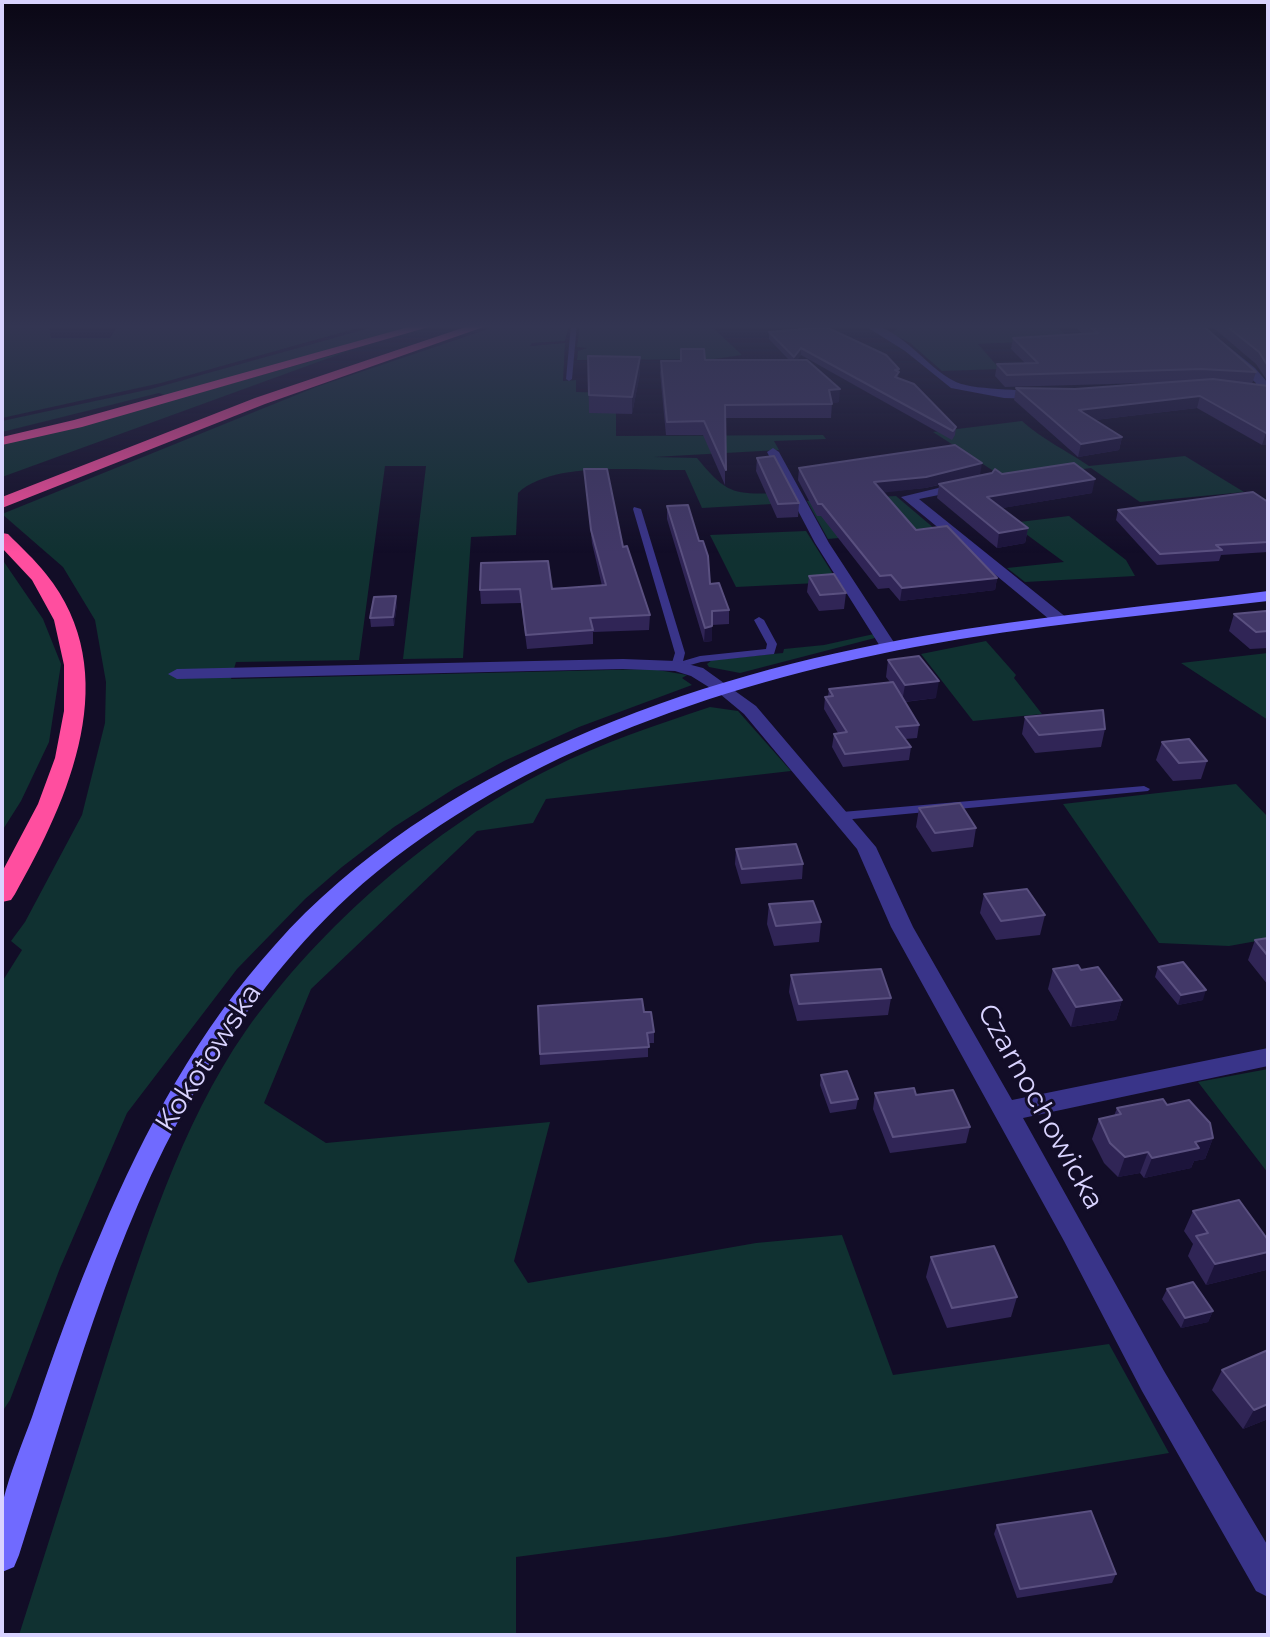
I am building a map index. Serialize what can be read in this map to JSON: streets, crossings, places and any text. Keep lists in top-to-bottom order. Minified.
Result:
{"streets":{"street":["Kokotowska","Czarnochowicka"]},"crossings":[["Kokotowska","Czarnochowicka"]]}
